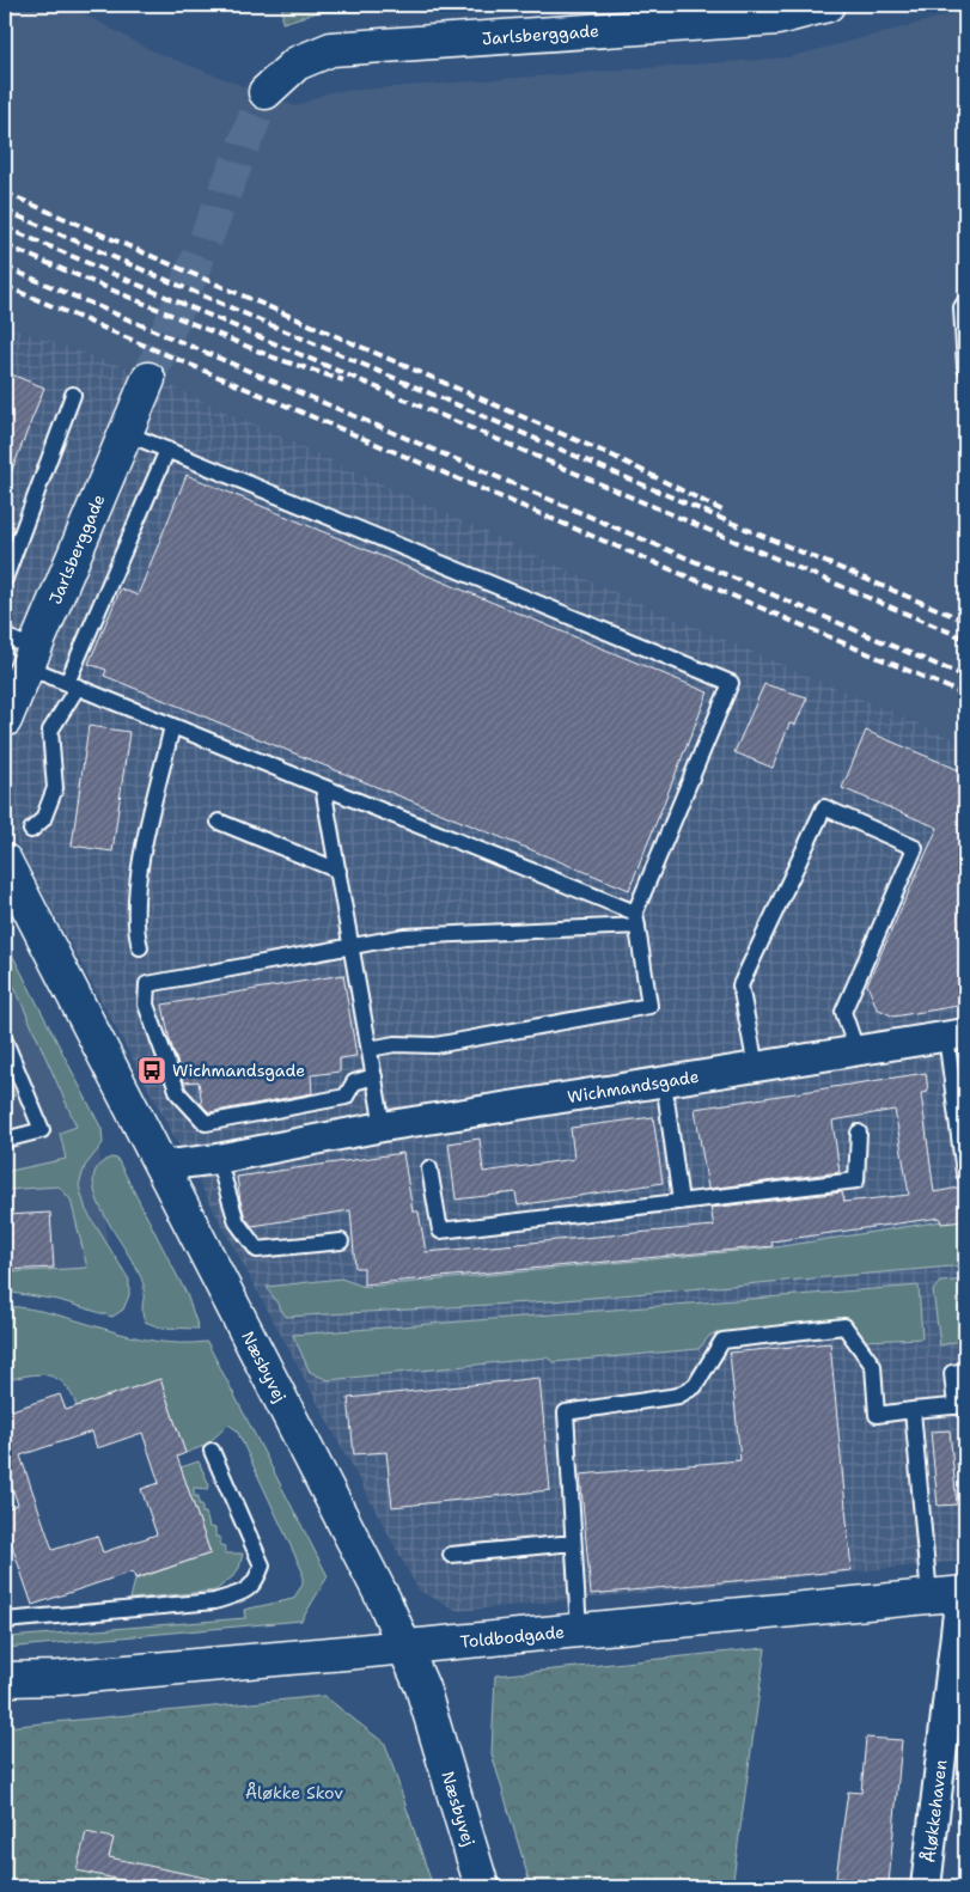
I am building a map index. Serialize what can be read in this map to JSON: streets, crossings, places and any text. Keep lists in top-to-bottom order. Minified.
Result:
{"streets":{"street":["Jarlsberggade","Wichmandsgade","Næsbyvej","Toldbodgade","Åløkkehaven"]},"crossings":[["Wichmandsgade","Næsbyvej"],["Næsbyvej","Toldbodgade"],["Toldbodgade","Åløkkehaven"]],"parks":["Åløkke Skov"],"places":{"bus stop":["Wichmandsgade"]}}
